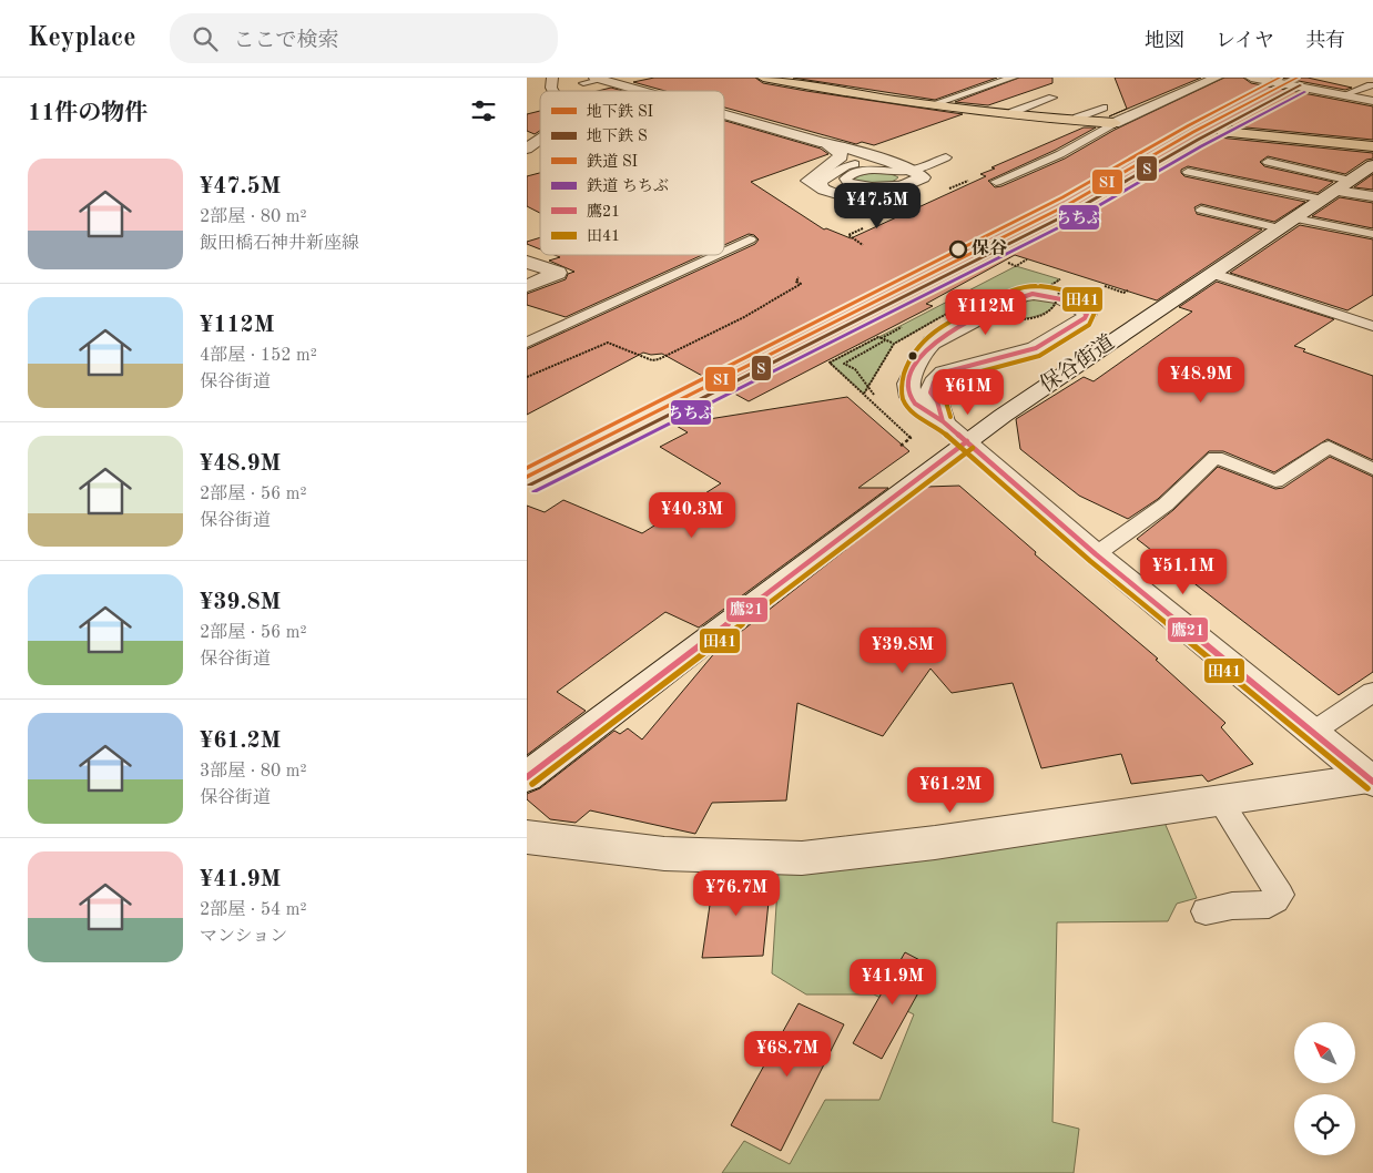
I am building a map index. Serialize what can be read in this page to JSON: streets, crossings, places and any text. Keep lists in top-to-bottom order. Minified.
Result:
{"streets":{"street":["保谷街道"]},"places":["保谷"],"lines":["metro line SI","rail line SI","metro line S","rail line ちちぶ","transit line 田41","transit line 鷹21"],"legend":["地下鉄 SI","地下鉄 S","鉄道 SI","鉄道 ちちぶ","鷹21","田41"],"north":"top left","page":{"header":"Keyplace","search":"ここで検索","nav":["地図","レイヤ","共有"],"heading":"11件の物件","list":[{"name":"¥47.5M","note":"2部屋 · 80 m² · 飯田橋石神井新座線"},{"name":"¥112M","note":"4部屋 · 152 m² · 保谷街道"},{"name":"¥48.9M","note":"2部屋 · 56 m² · 保谷街道"},{"name":"¥39.8M","note":"2部屋 · 56 m² · 保谷街道"},{"name":"¥61.2M","note":"3部屋 · 80 m² · 保谷街道"},{"name":"¥41.9M","note":"2部屋 · 54 m² · マンション"}],"price":["¥47.5M","¥112M","¥48.9M","¥61M","¥40.3M","¥51.1M","¥39.8M","¥61.2M","¥76.7M","¥41.9M","¥68.7M"]}}
